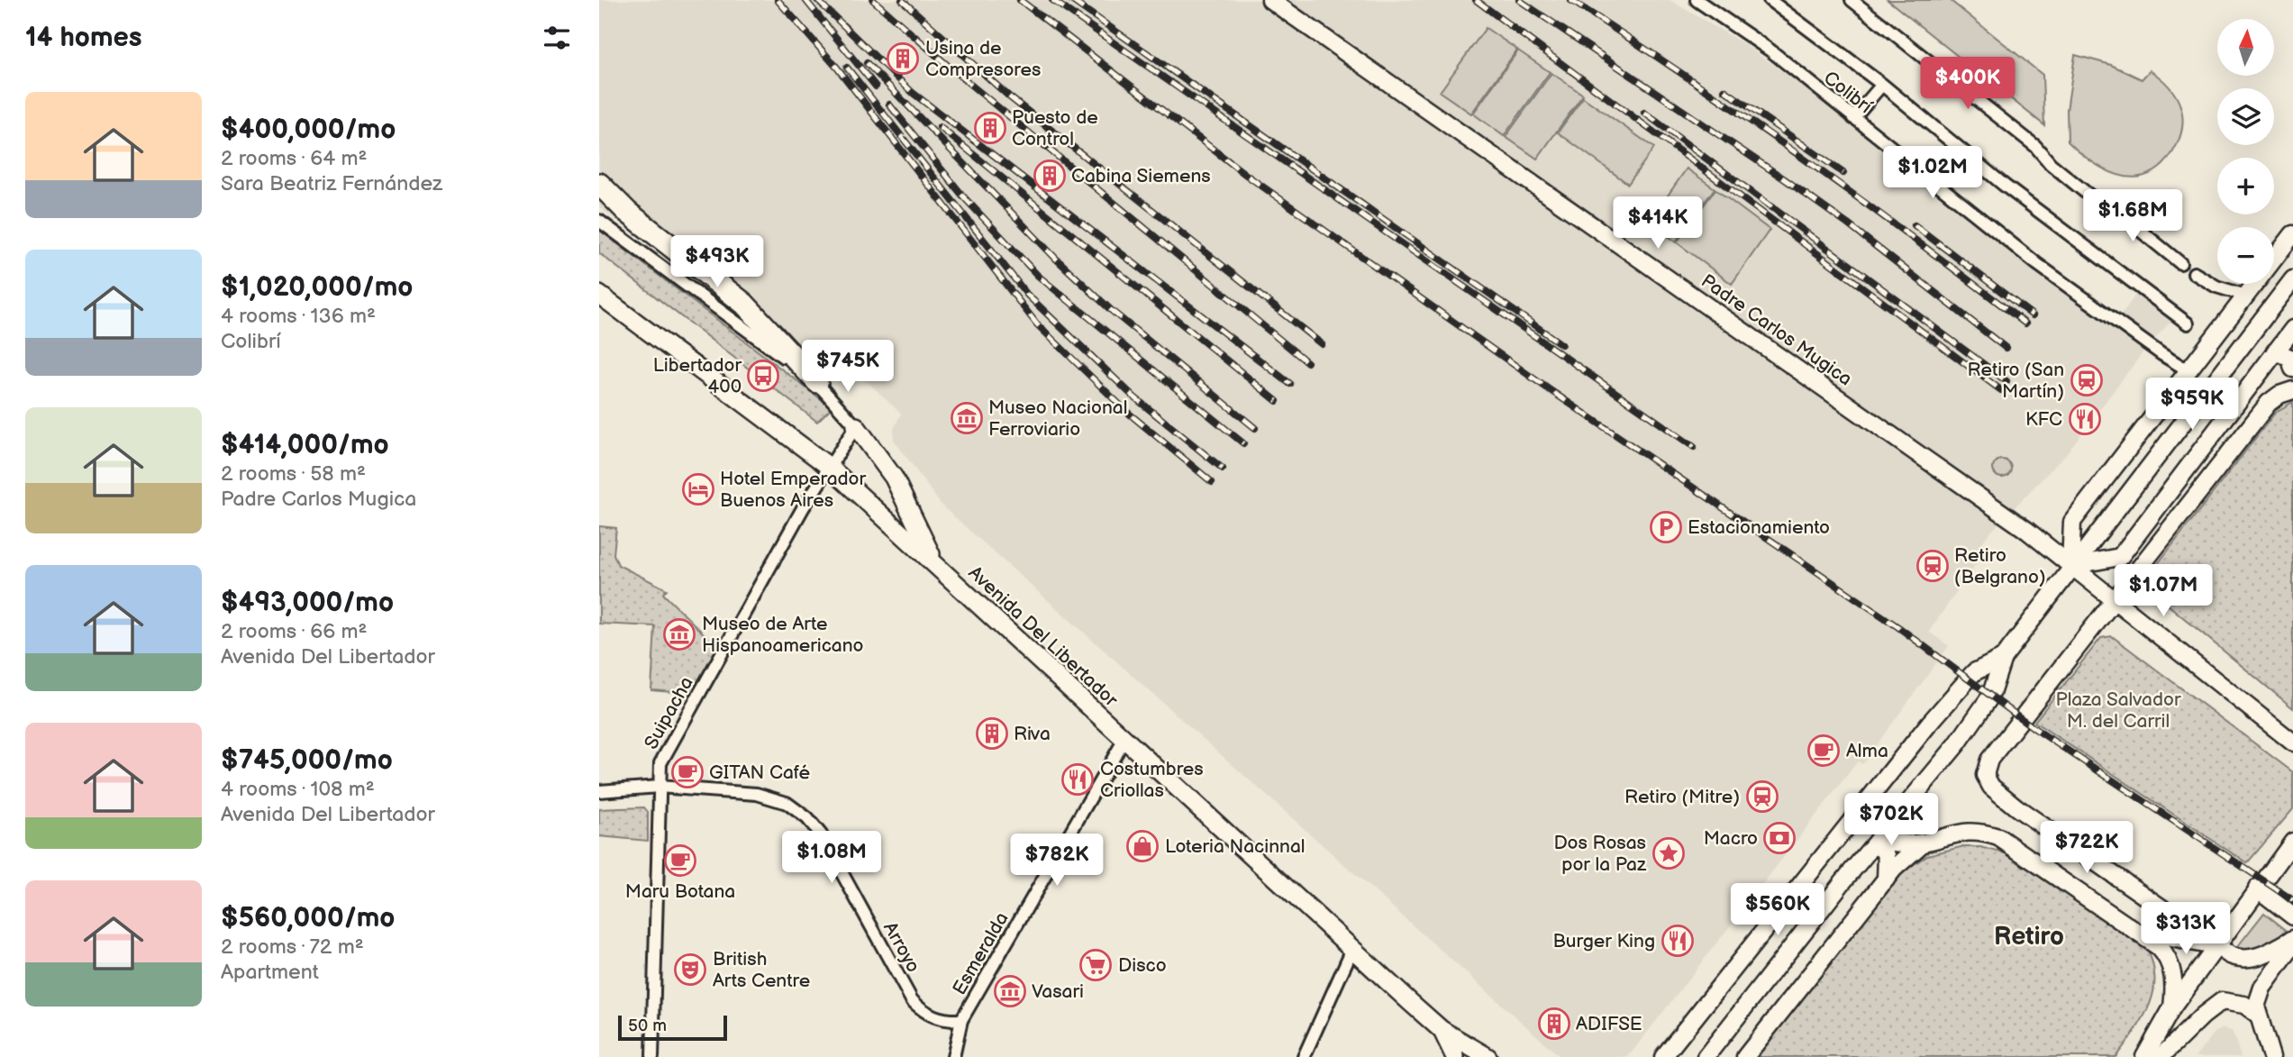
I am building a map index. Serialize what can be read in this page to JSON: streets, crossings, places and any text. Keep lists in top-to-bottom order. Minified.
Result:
{"streets":{"main road":["Padre Carlos Mugica","Avenida Del Libertador"],"street":["Colibrí","Suipacha","Arroyo","Esmeralda"]},"crossings":[["Avenida Del Libertador","Suipacha"],["Avenida Del Libertador","Esmeralda"],["Suipacha","Arroyo"],["Arroyo","Esmeralda"]],"districts":["Retiro"],"parks":["Plaza Salvador M. del Carril"],"places":{"building":["Usina de Compresores","Puesto de Control","Cabina Siemens","Riva","ADIFSE"],"bus stop":["Libertador 400"],"station":["Retiro (San Martín)","Retiro (Belgrano)","Retiro (Mitre)"],"museum":["Museo Nacional Ferroviario","Museo de Arte Hispanoamericano","Vasari"],"restaurant":["KFC","Costumbres Criollas","Burger King"],"hotel":["Hotel Emperador Buenos Aires"],"parking":["Estacionamiento"],"cafe":["Alma","GITAN Café","Maru Botana"],"bank":["Macro"],"shop":["Loteria Nacinnal"],"place":["Dos Rosas por la Paz"],"supermarket":["Disco"],"theatre":["British Arts Centre"]},"scale_bar":"50 m","north":"top","page":{"heading":"14 homes","map_buttons":["+","−"],"price":["$400K","$1.02M","$1.68M","$414K","$493K","$745K","$959K","$1.07M","$702K","$722K","$1.08M","$782K","$560K","$313K"],"list":[{"name":"$400,000/mo","note":"2 rooms · 64 m² · Sara Beatriz Fernández"},{"name":"$1,020,000/mo","note":"4 rooms · 136 m² · Colibrí"},{"name":"$414,000/mo","note":"2 rooms · 58 m² · Padre Carlos Mugica"},{"name":"$493,000/mo","note":"2 rooms · 66 m² · Avenida Del Libertador"},{"name":"$745,000/mo","note":"4 rooms · 108 m² · Avenida Del Libertador"},{"name":"$560,000/mo","note":"2 rooms · 72 m² · Apartment"}],"scale":"50 m"}}
